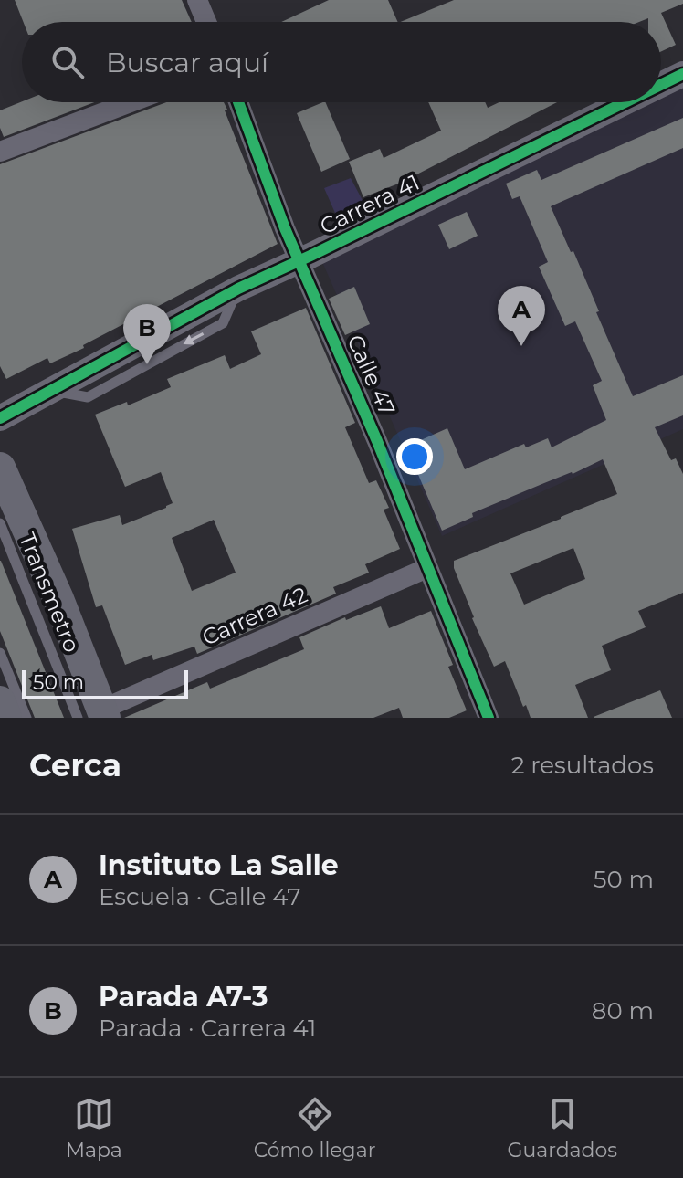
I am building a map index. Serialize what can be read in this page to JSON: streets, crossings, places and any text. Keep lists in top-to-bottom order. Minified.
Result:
{"streets":{"street":["Carrera 41","Calle 47","Carrera 42"],"lane":["Transmetro"]},"crossings":[["Carrera 41","Calle 47"],["Calle 47","Carrera 42"],["Transmetro","Carrera 42"]],"scale_bar":"50 m","page":{"search":"Buscar aquí","pins":["A","B"],"scale":"50 m","heading":["Cerca","2 resultados"],"list":[{"mark":"A","name":"Instituto La Salle","note":"Escuela · Calle 47","value":"50 m"},{"mark":"B","name":"Parada A7-3","note":"Parada · Carrera 41","value":"80 m"}],"nav":["Mapa","Cómo llegar","Guardados"]}}
